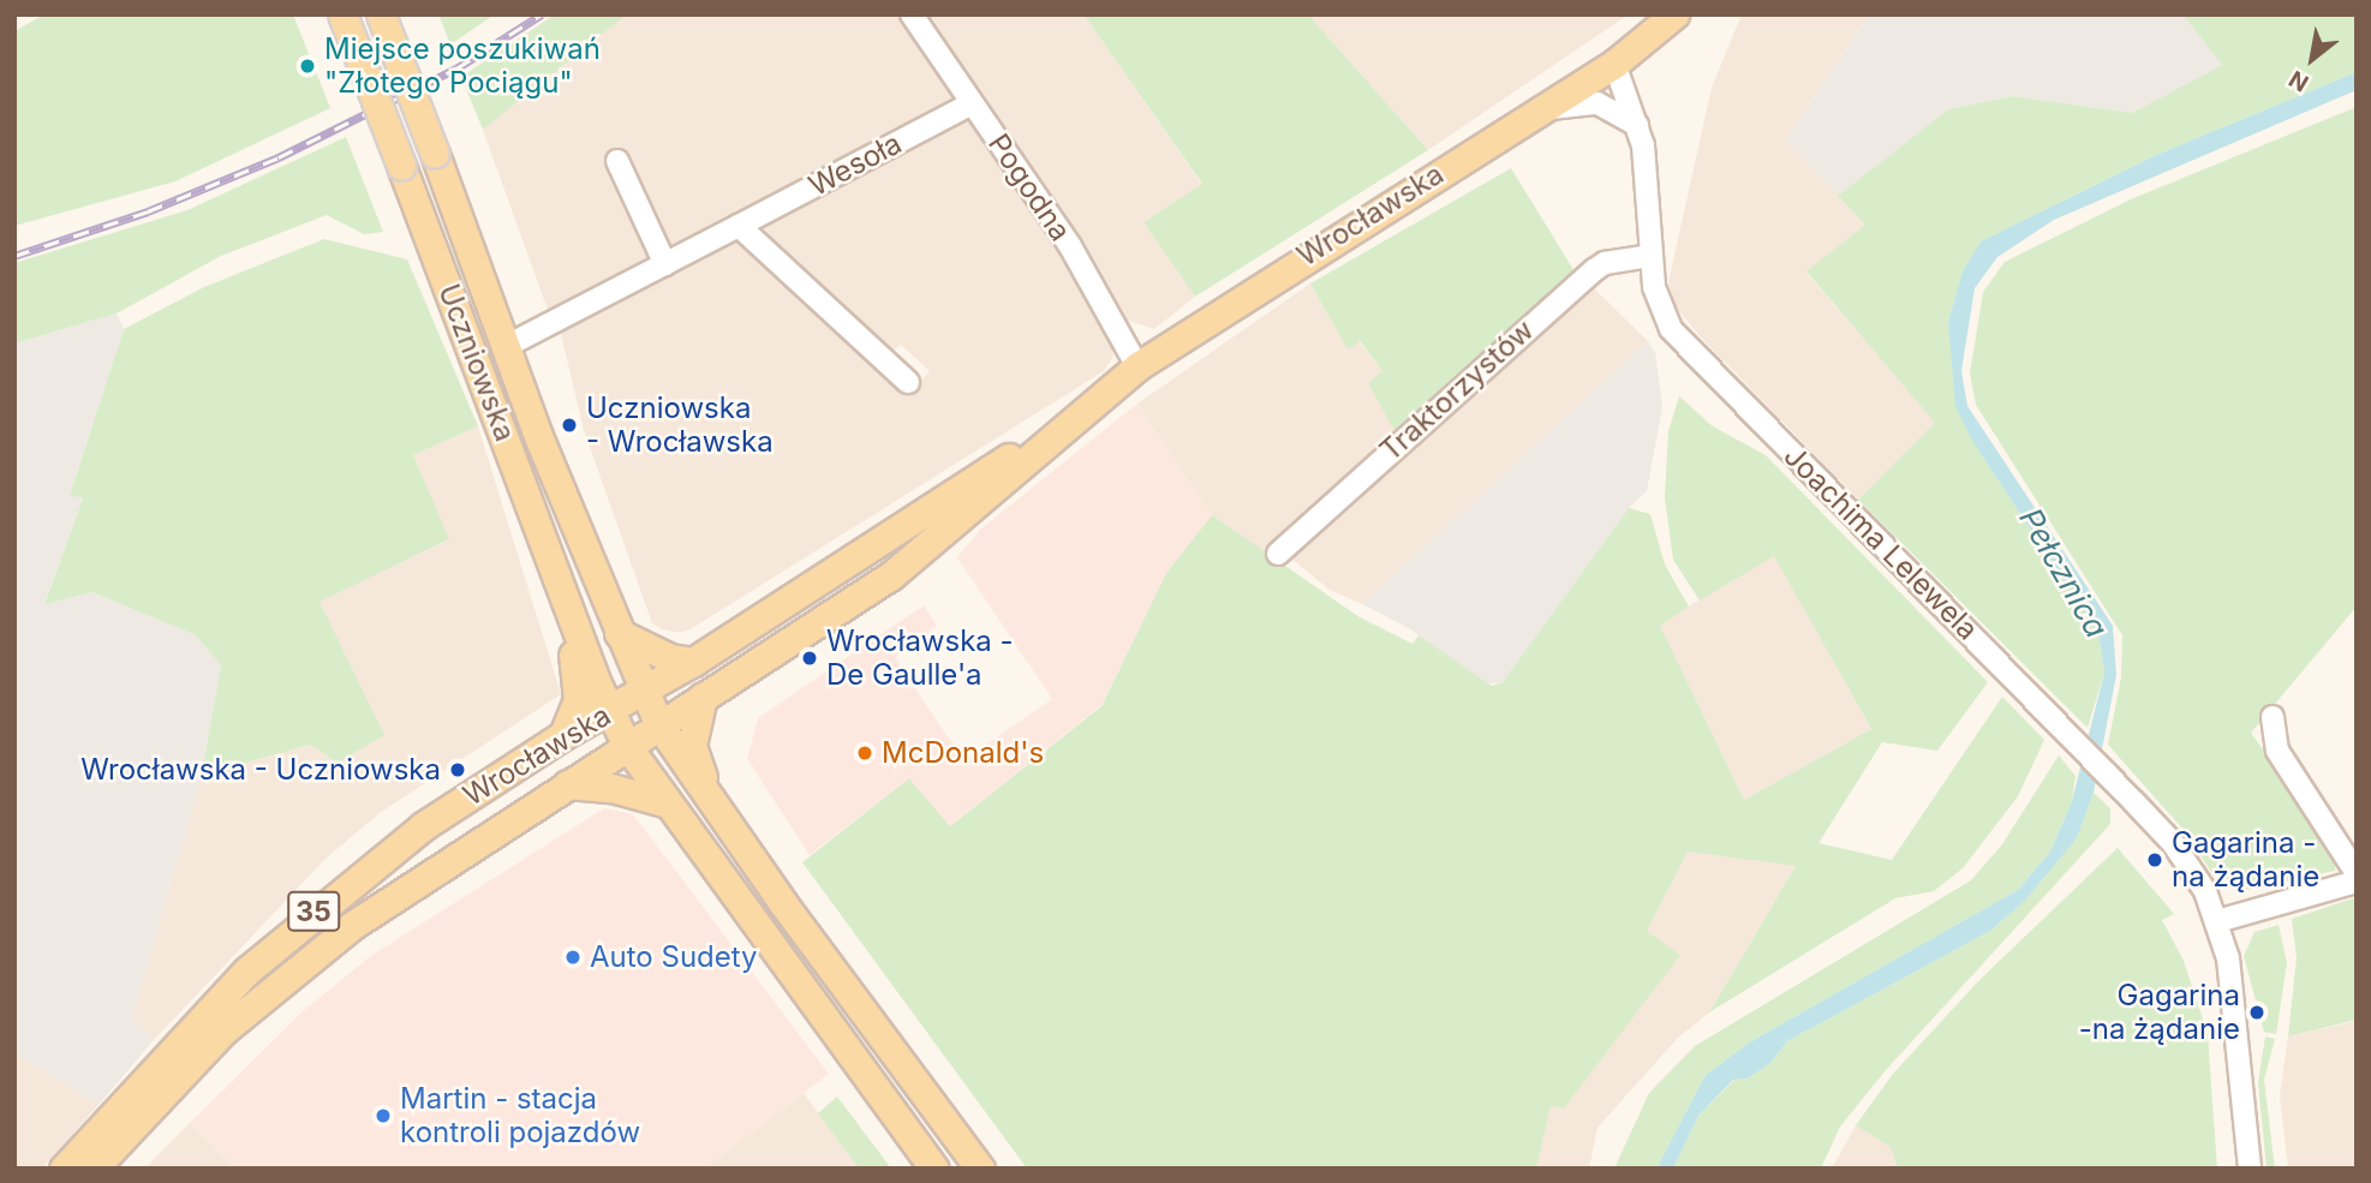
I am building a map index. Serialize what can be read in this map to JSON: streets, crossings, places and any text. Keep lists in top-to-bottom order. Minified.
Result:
{"streets":{"main road":["Wrocławska","Uczniowska","35"],"street":["Wesoła","Pogodna","Traktorzystów","Joachima Lelewela"]},"crossings":[["Wesoła","Pogodna"],["Wesoła","Uczniowska"],["Pogodna","Wrocławska"],["Wrocławska","Uczniowska"],["Wrocławska","Joachima Lelewela"],["Traktorzystów","Joachima Lelewela"]],"water":["Pełcznica"],"places":["Miejsce poszukiwań \"Złotego Pociągu\"","Uczniowska - Wrocławska","Wrocławska - De Gaulle'a","McDonald's","Wrocławska - Uczniowska","Gagarina - na żądanie","Auto Sudety","Gagarina -na żądanie","Martin - stacja kontroli pojazdów"],"north":"bottom left"}
